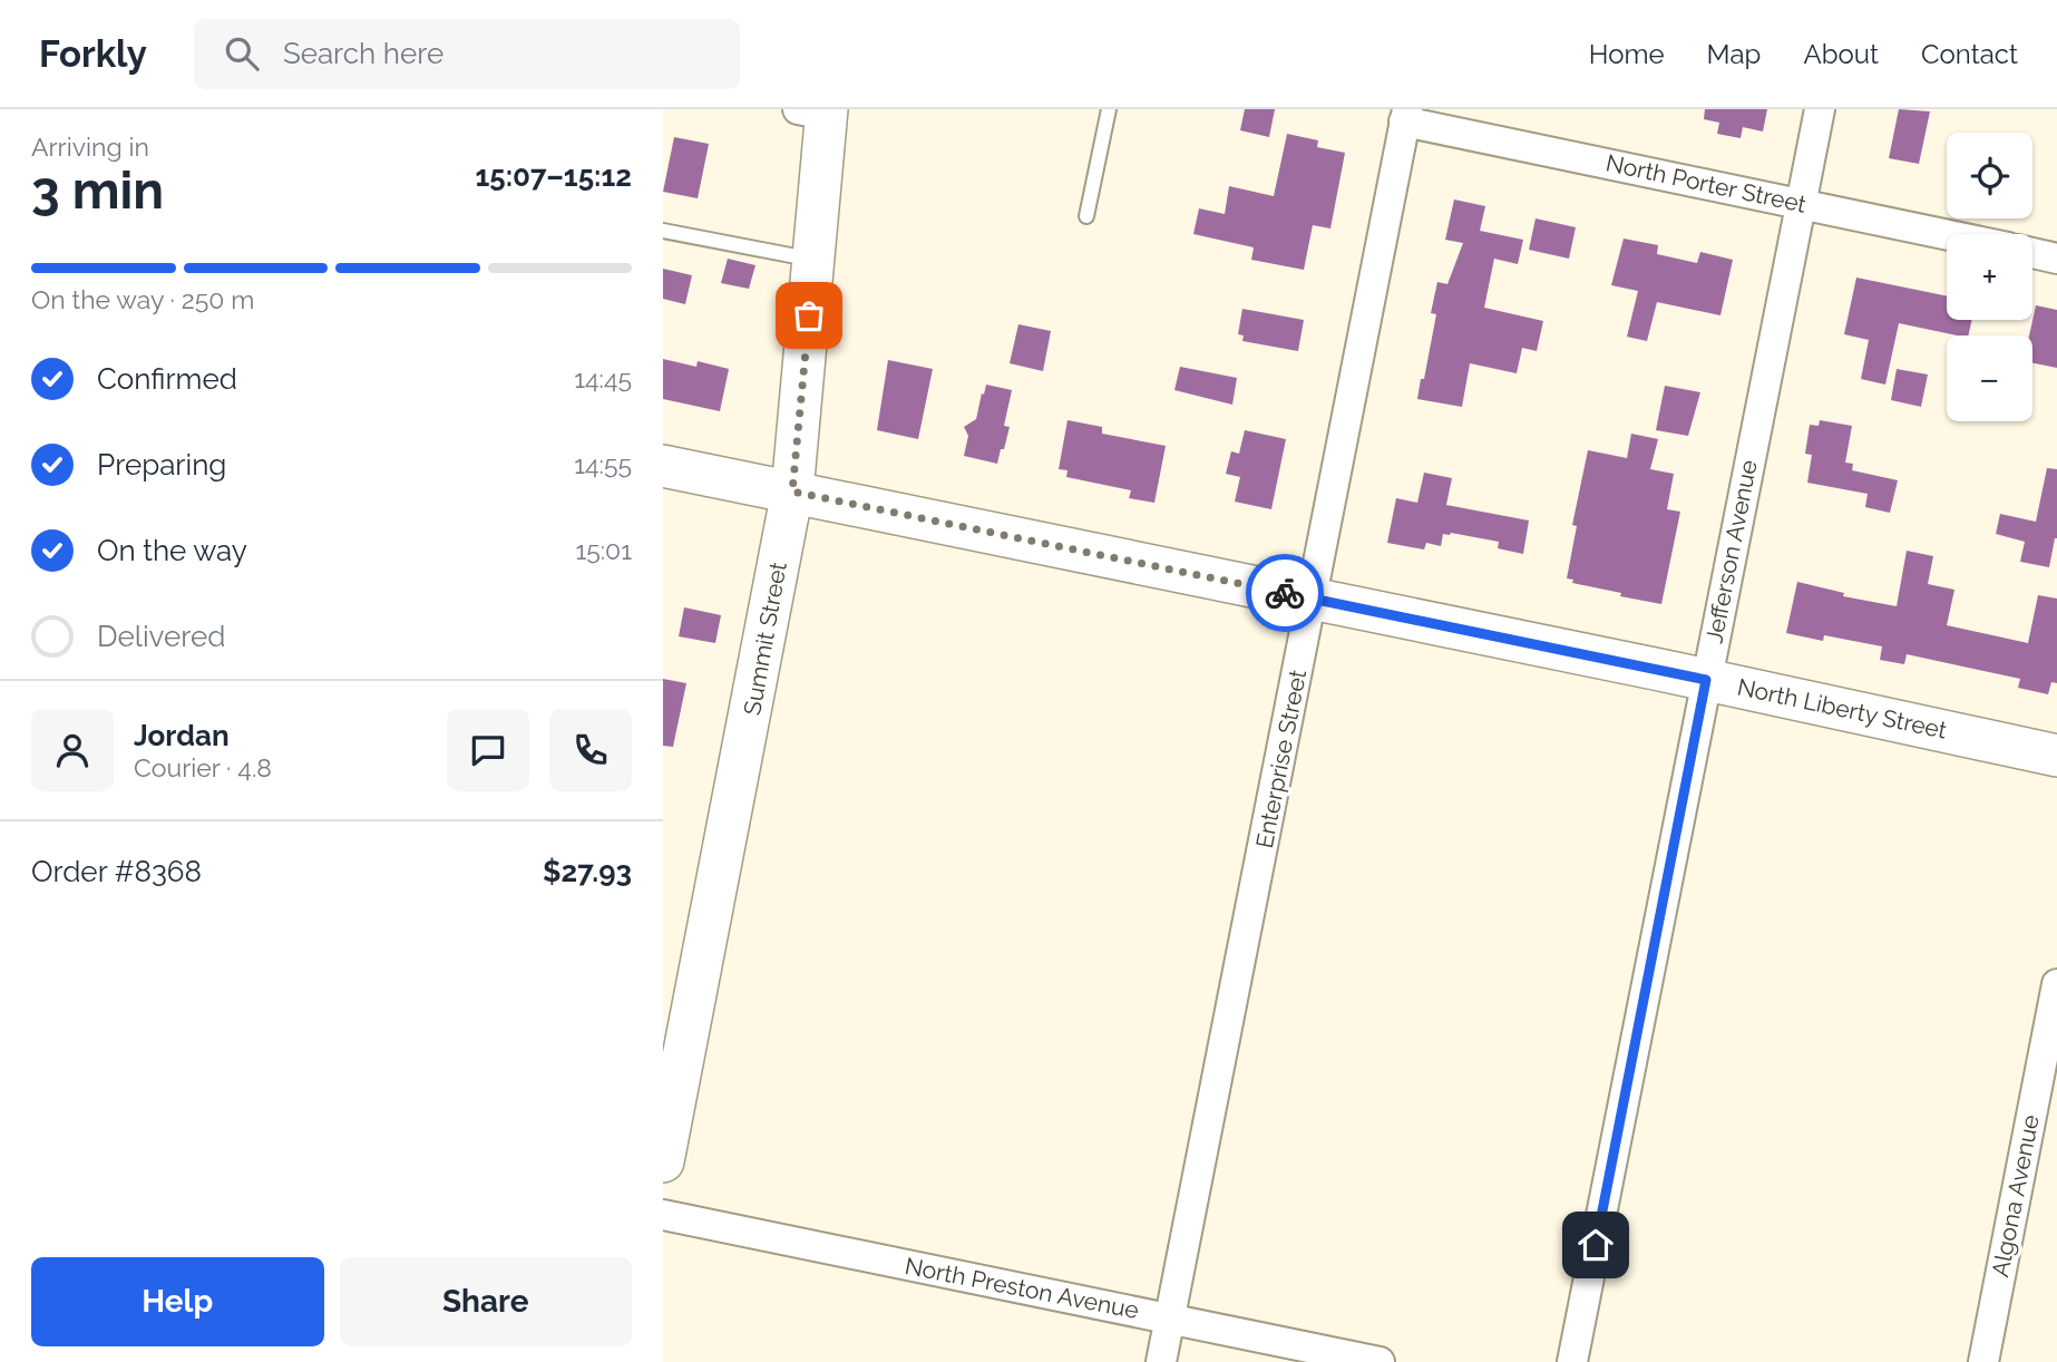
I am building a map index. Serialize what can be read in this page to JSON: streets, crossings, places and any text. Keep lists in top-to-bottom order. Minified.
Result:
{"streets":{"main road":["Summit Street","North Liberty Street"],"street":["North Porter Street","Jefferson Avenue","Enterprise Street","Algona Avenue","North Preston Avenue"]},"crossings":[["North Porter Street","Jefferson Avenue"],["North Porter Street","Enterprise Street"],["Jefferson Avenue","North Liberty Street"],["Summit Street","North Liberty Street"],["North Liberty Street","Enterprise Street"],["Enterprise Street","North Preston Avenue"]],"page":{"header":"Forkly","search":"Search here","nav":["Home","Map","About","Contact"],"heading":["3 min","Arriving in","15:07–15:12"],"panel":["Jordan","Courier · 4.8","Order #8368","$27.93"],"map_buttons":["+","−"],"bar":"On the way · 250 m","list":[["Confirmed","14:45"],["Preparing","14:55"],["On the way","15:01"],"Delivered"],"buttons":["Help","Share"]}}
